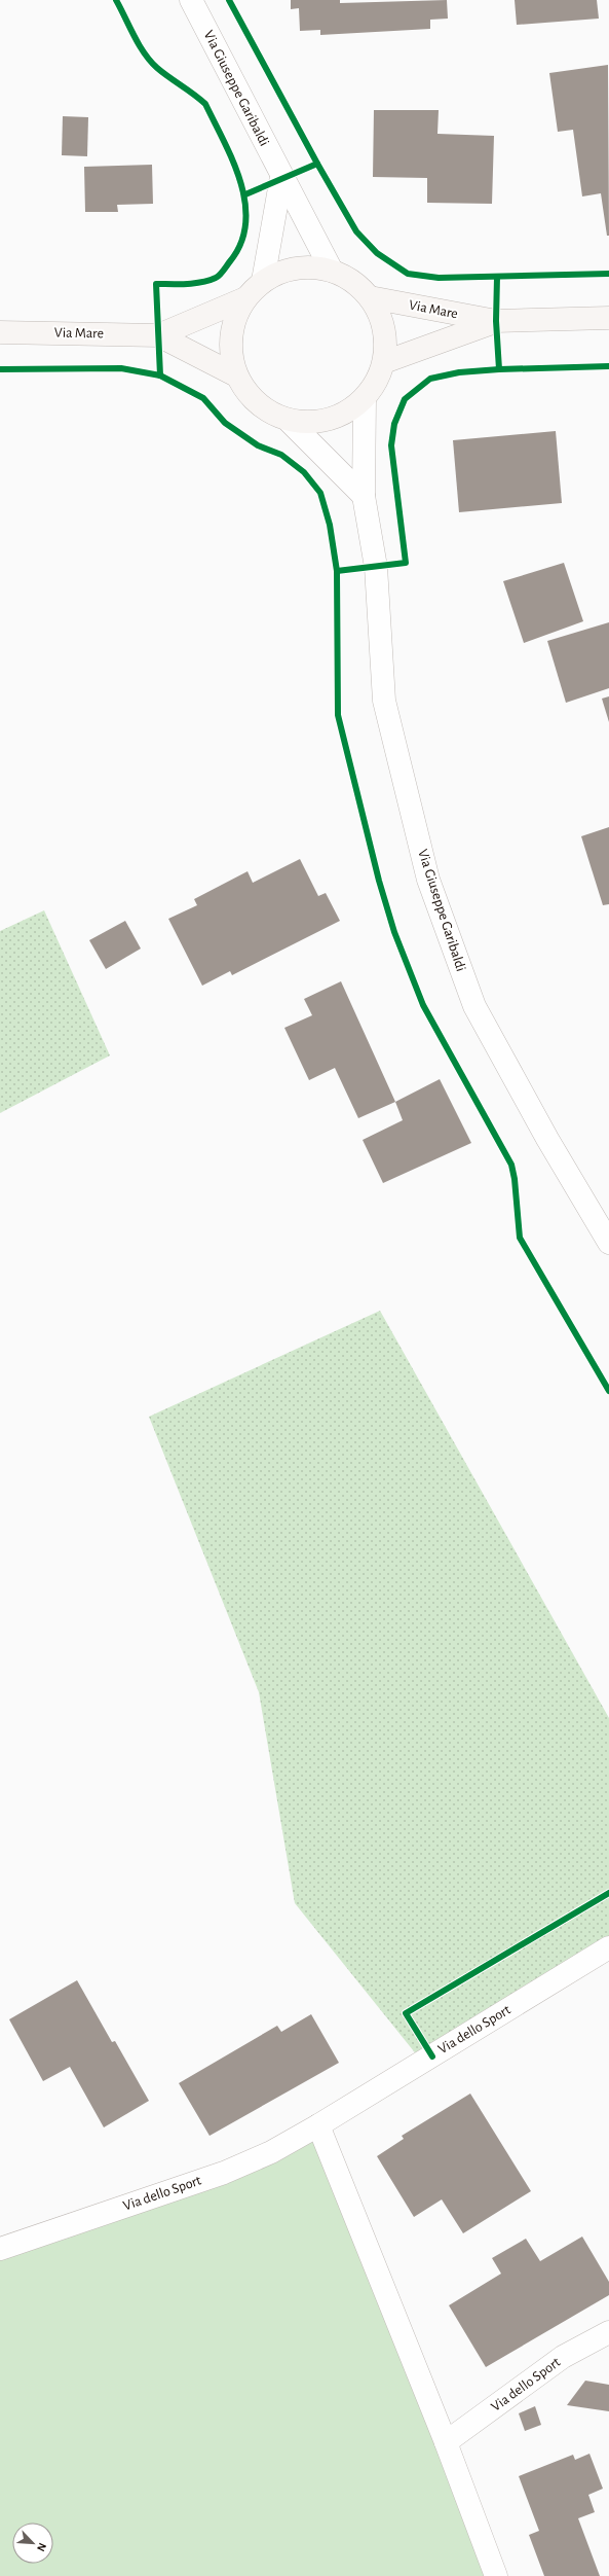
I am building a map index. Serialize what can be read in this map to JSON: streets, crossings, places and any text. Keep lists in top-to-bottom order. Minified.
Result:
{"streets":{"main road":["Via Mare"],"street":["Via Giuseppe Garibaldi","Via dello Sport"]},"crossings":[["Via Giuseppe Garibaldi","Via Mare"]],"north":"bottom right"}
